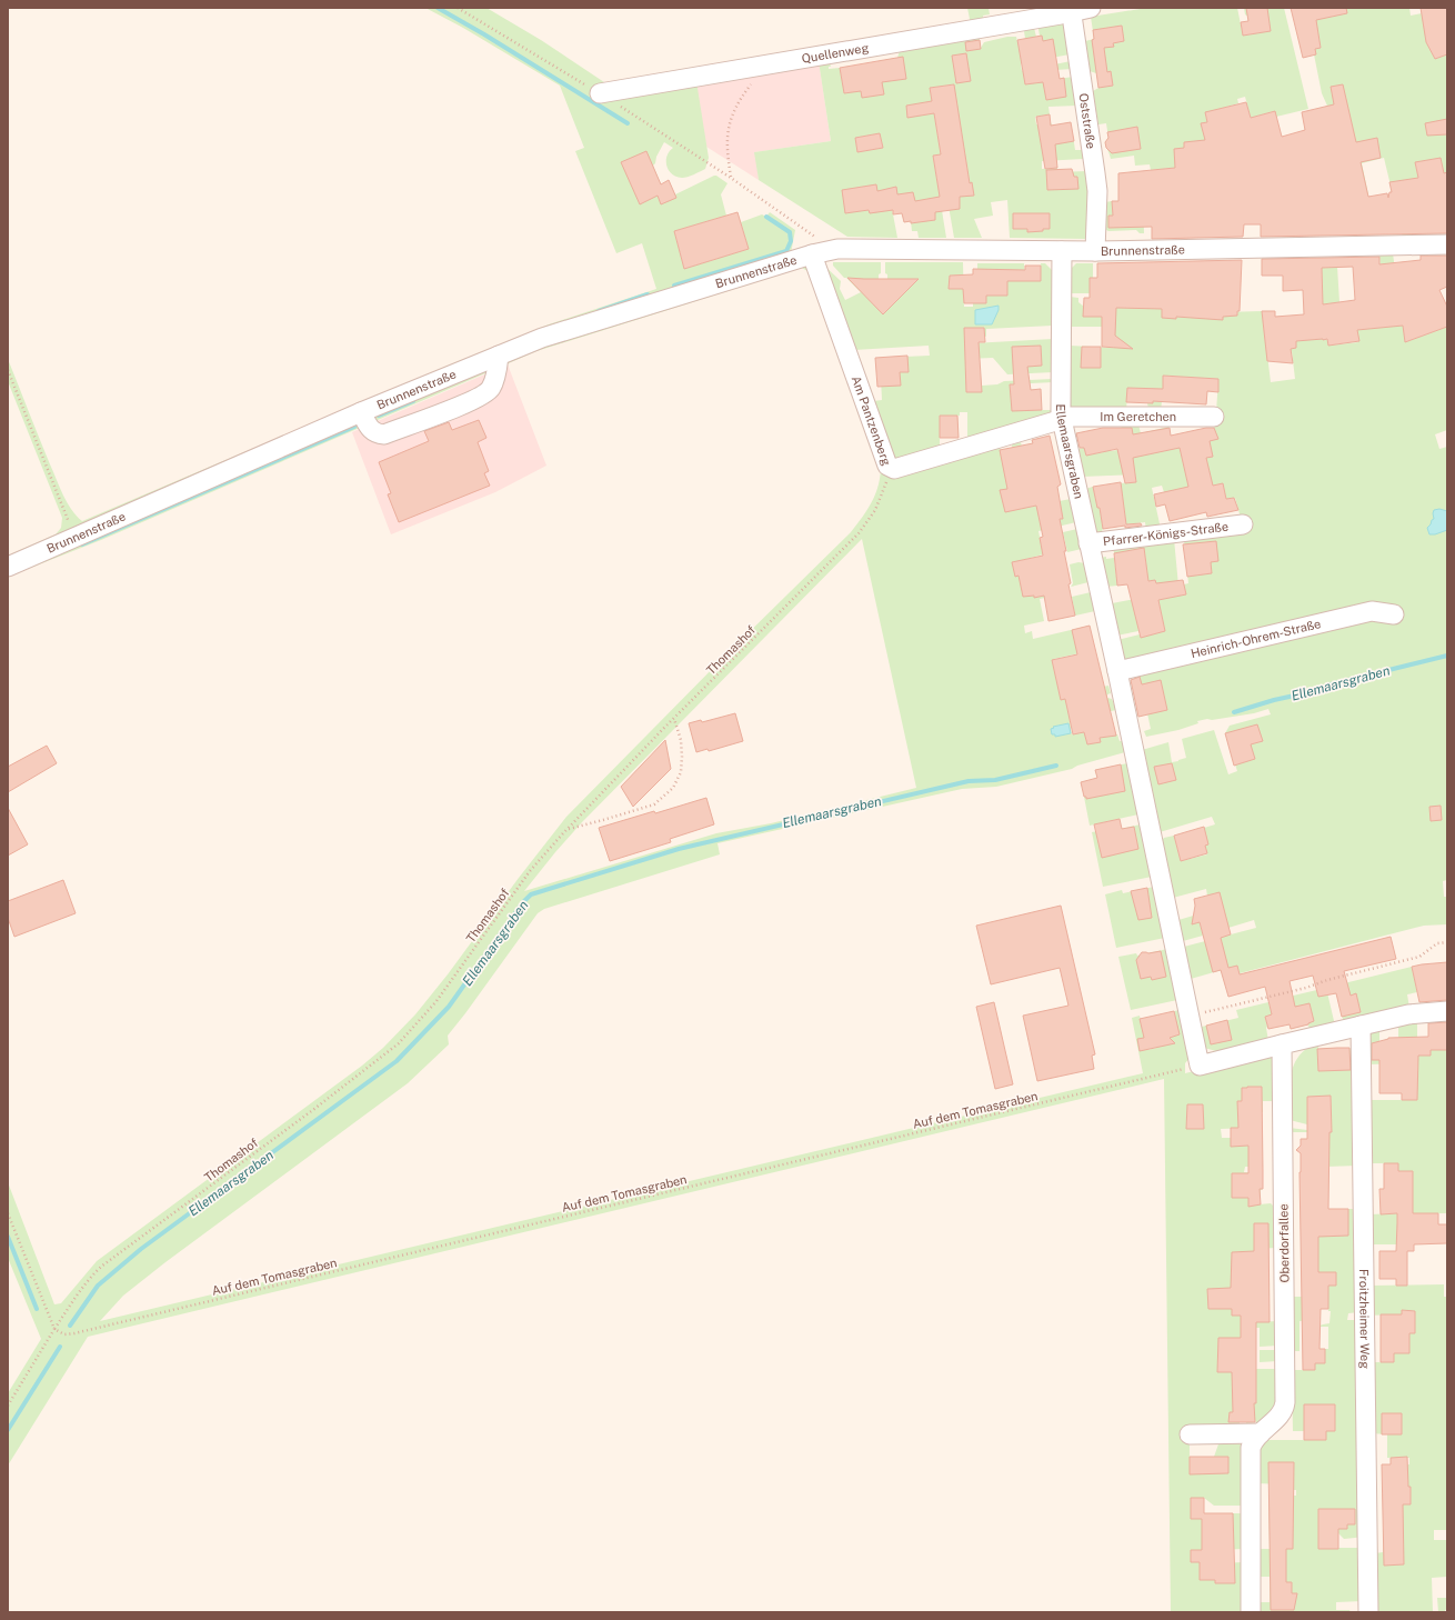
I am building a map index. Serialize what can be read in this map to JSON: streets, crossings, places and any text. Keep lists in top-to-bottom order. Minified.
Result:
{"streets":{"street":["Quellenweg","Oststraße","Brunnenstraße","Im Geretchen","Am Pantzenberg","Ellemaarsgraben","Pfarrer-Königs-Straße","Heinrich-Ohrem-Straße","Oberdorfallee","Froitzheimer Weg"],"path":["Thomashof","Auf dem Tomasgraben"]},"crossings":[["Quellenweg","Oststraße"],["Oststraße","Brunnenstraße"],["Brunnenstraße","Am Pantzenberg"],["Brunnenstraße","Ellemaarsgraben"],["Im Geretchen","Am Pantzenberg"],["Im Geretchen","Ellemaarsgraben"],["Am Pantzenberg","Ellemaarsgraben"],["Am Pantzenberg","Thomashof"],["Ellemaarsgraben","Pfarrer-Königs-Straße"],["Ellemaarsgraben","Heinrich-Ohrem-Straße"],["Ellemaarsgraben","Auf dem Tomasgraben"],["Thomashof","Auf dem Tomasgraben"]],"water":["Ellemaarsgraben"]}
